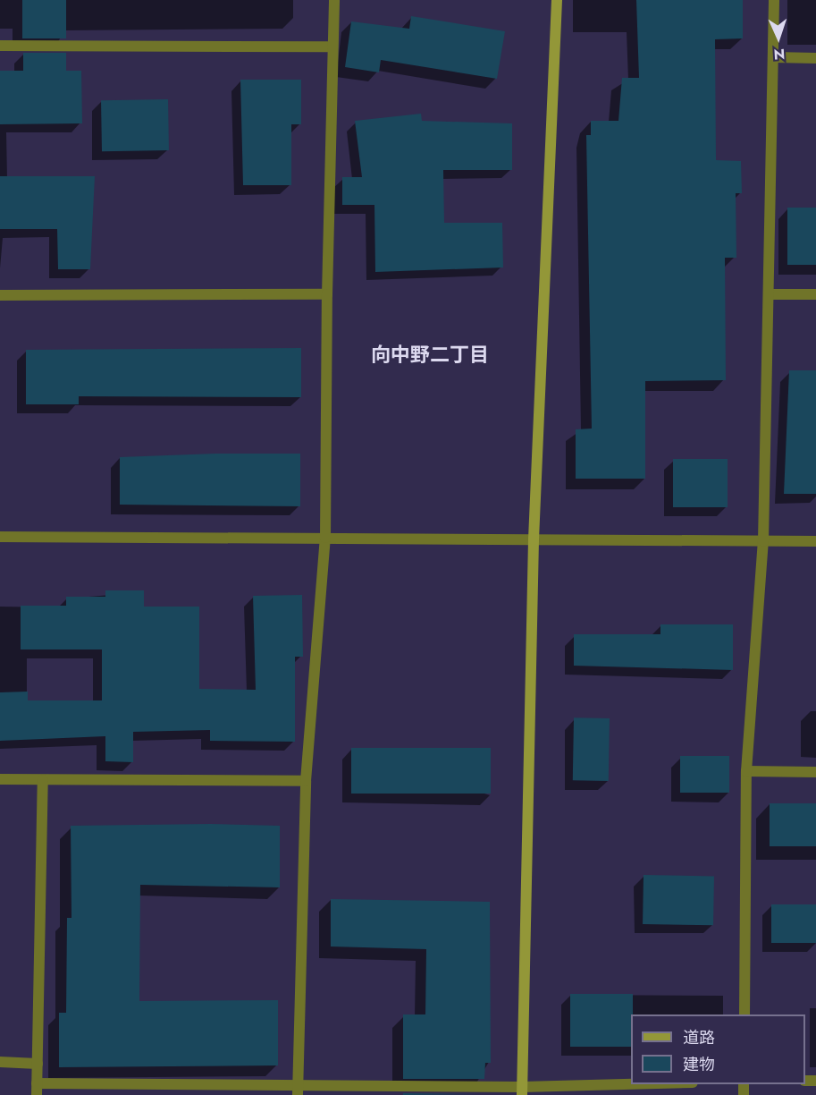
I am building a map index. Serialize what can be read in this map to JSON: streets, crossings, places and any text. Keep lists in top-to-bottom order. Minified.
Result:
{"districts":["向中野二丁目"],"legend":["道路","建物"],"north":"bottom"}
